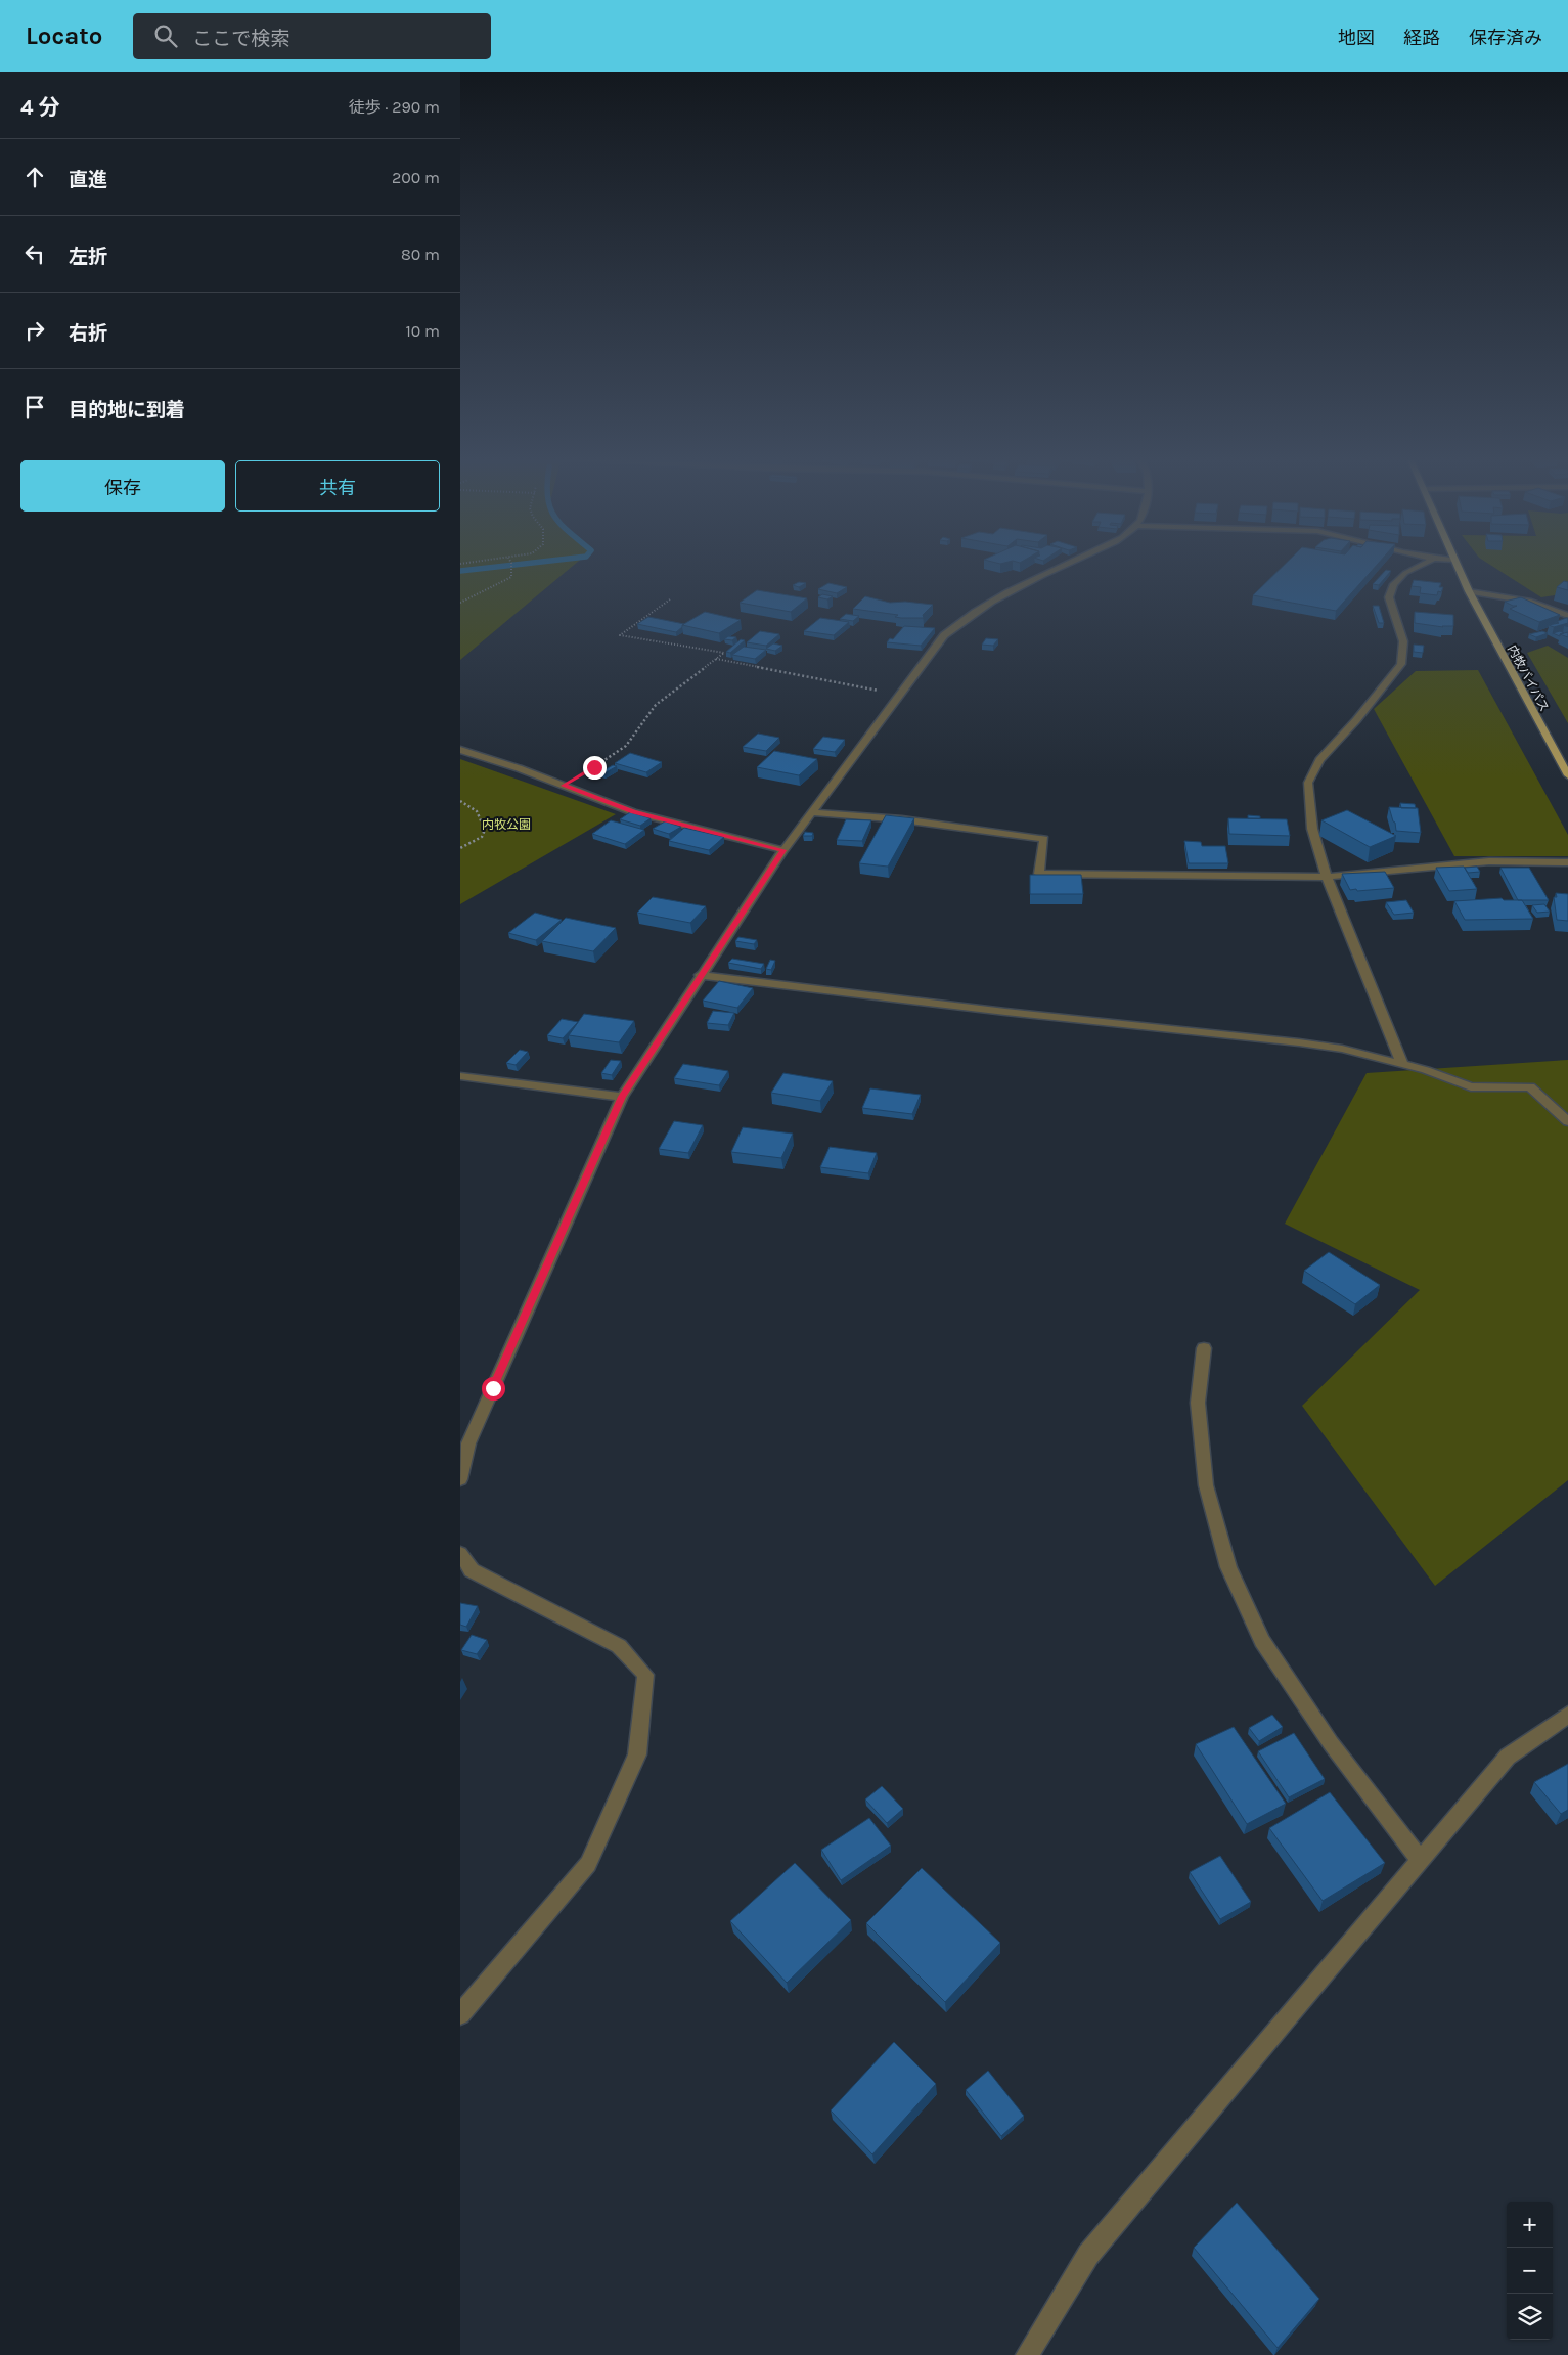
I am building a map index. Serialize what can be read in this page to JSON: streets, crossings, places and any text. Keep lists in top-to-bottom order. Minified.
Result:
{"streets":{"main road":["内牧バイパス"]},"parks":["内牧公園"],"page":{"header":"Locato","search":"ここで検索","nav":["地図","経路","保存済み"],"heading":["4 分","徒歩 · 290 m"],"list":[["直進","200 m"],["左折","80 m"],["右折","10 m"],"目的地に到着"],"buttons":["保存","共有"],"map_buttons":["+","−"]}}
